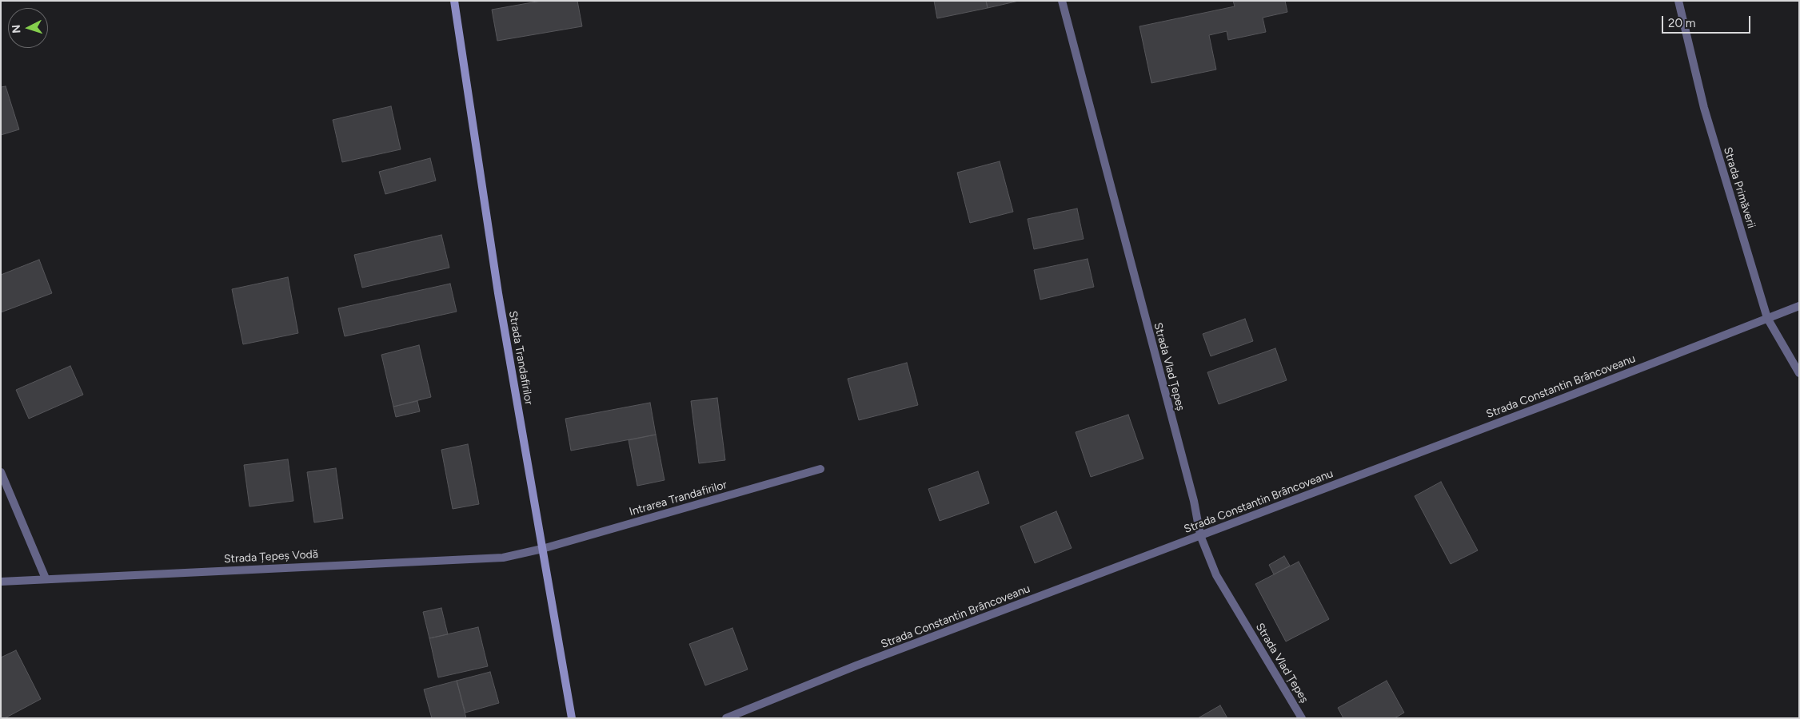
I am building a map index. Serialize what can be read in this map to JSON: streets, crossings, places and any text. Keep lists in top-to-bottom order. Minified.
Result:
{"streets":{"main road":["Strada Trandafirilor"],"street":["Strada Primăverii","Strada Vlad Țepeș","Strada Constantin Brâncoveanu","Intrarea Trandafirilor","Strada Țepeș Vodă"]},"crossings":[["Strada Primăverii","Strada Constantin Brâncoveanu"],["Strada Trandafirilor","Intrarea Trandafirilor"],["Strada Trandafirilor","Strada Țepeș Vodă"],["Strada Vlad Țepeș","Strada Constantin Brâncoveanu"],["Intrarea Trandafirilor","Strada Țepeș Vodă"]],"scale_bar":"20 m","north":"left"}
